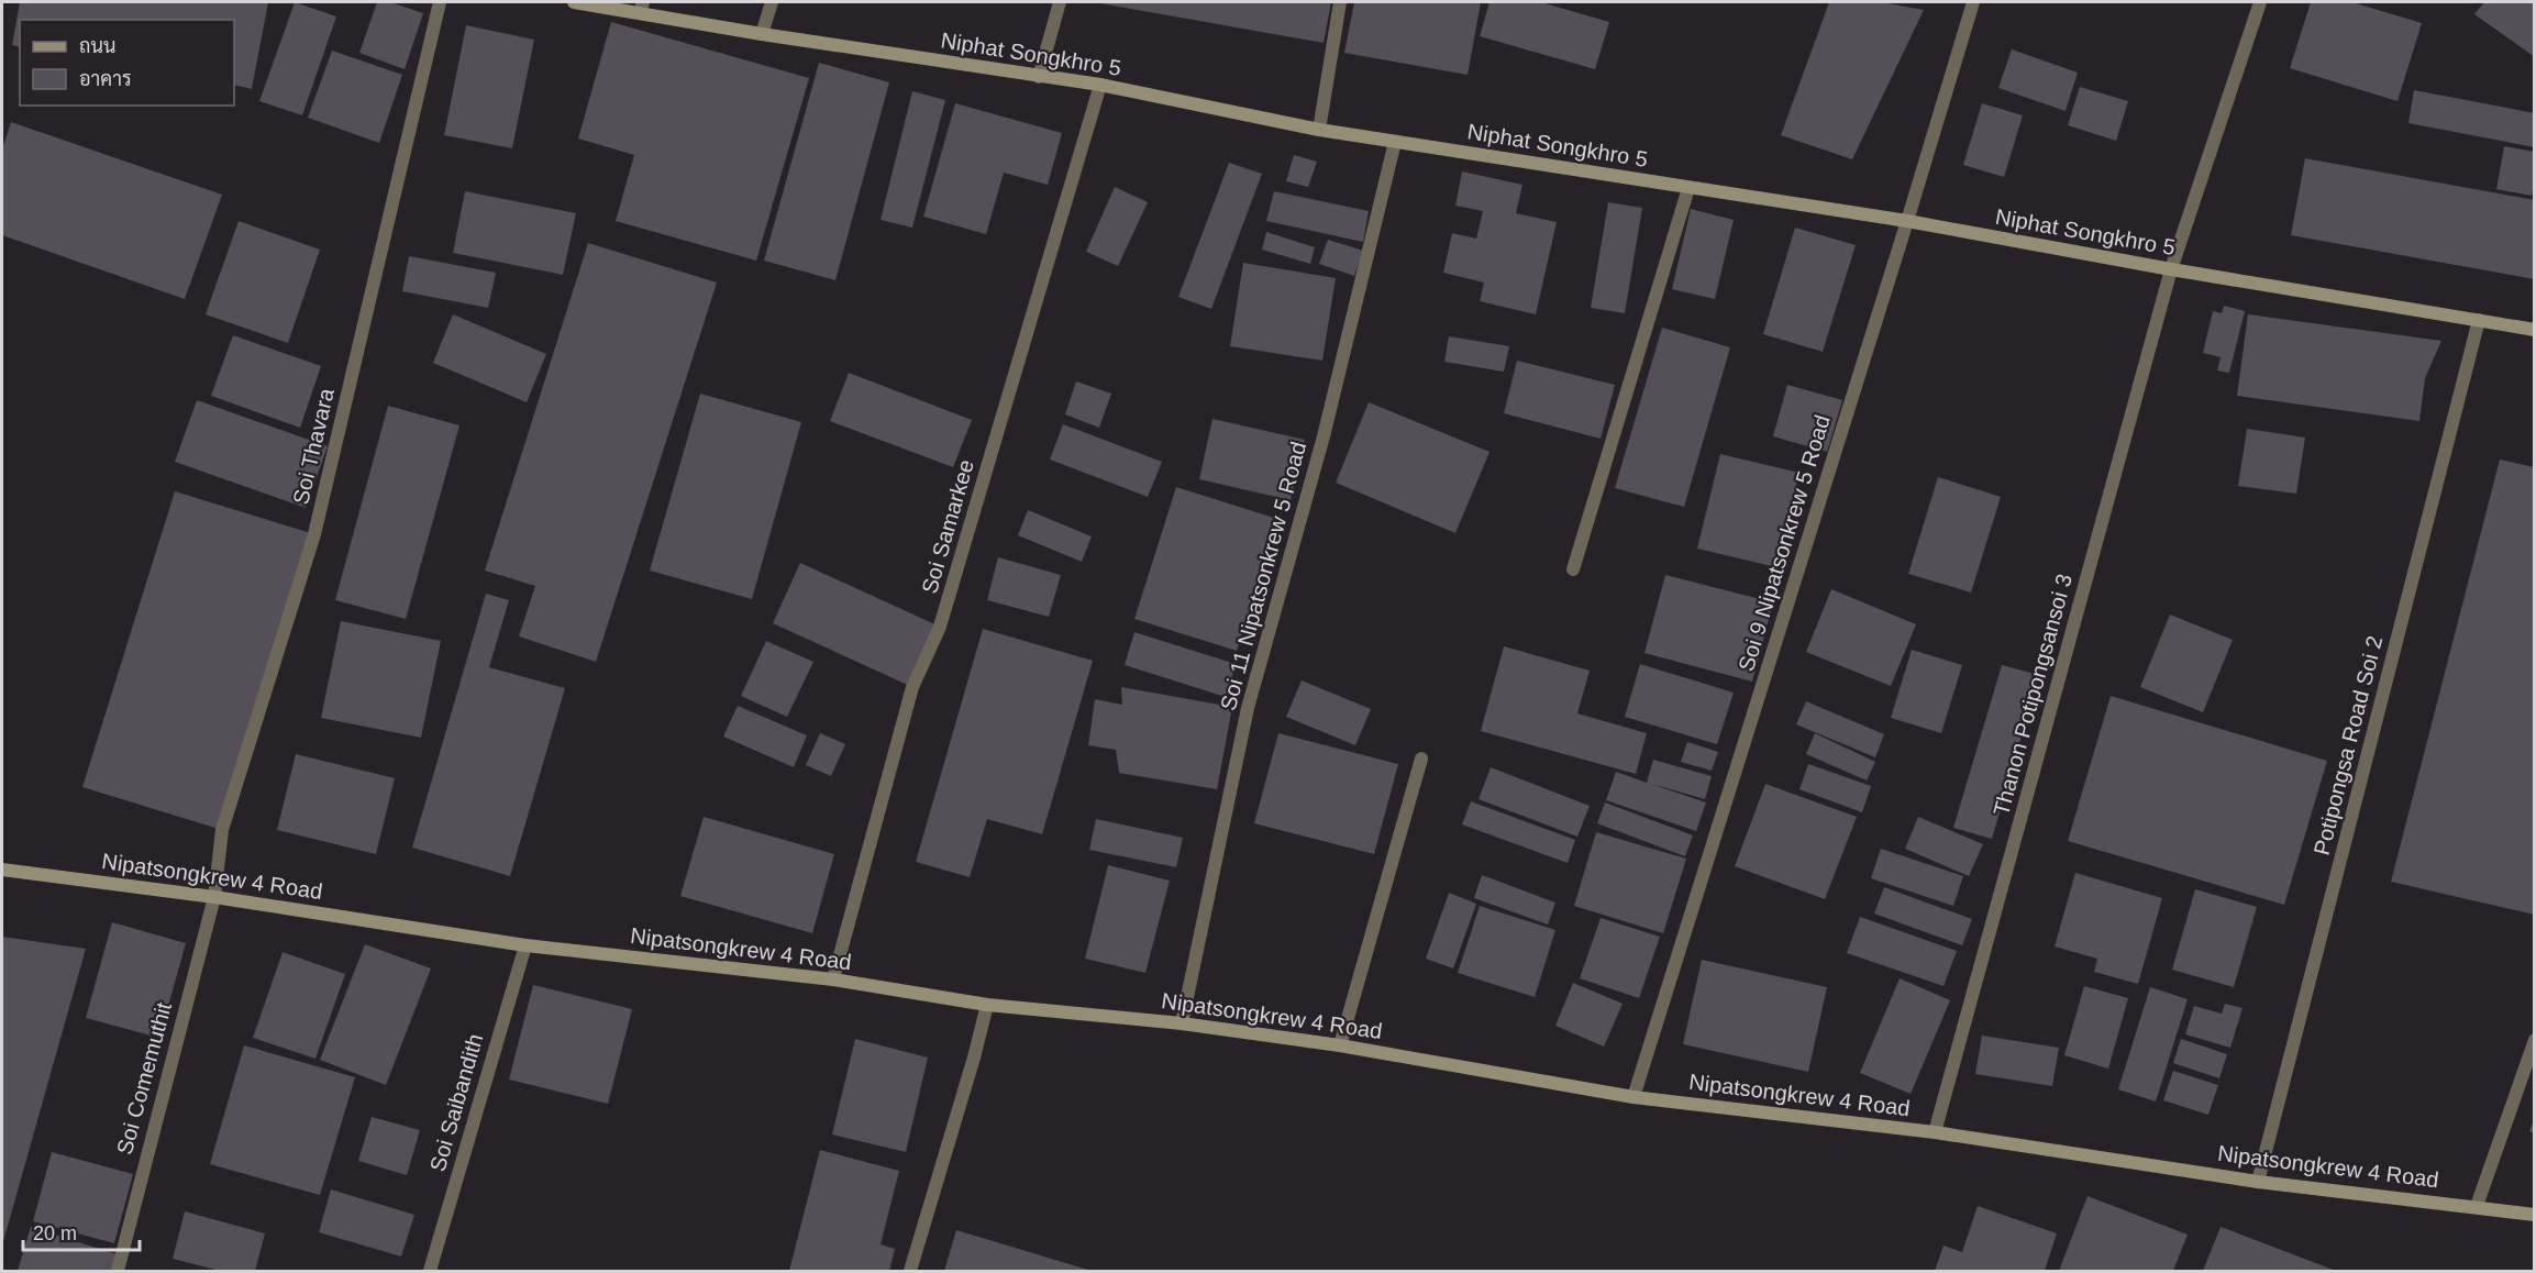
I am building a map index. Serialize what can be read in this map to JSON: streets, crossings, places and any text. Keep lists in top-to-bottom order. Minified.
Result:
{"streets":{"street":["Niphat Songkhro 5","Soi Thavara","Soi Samarkee","Soi 9 Nipatsonkrew 5 Road","Soi 11 Nipatsonkrew 5 Road","Thanon Potipongsansoi 3","Potipongsa Road Soi 2","Nipatsongkrew 4 Road","Soi Comemuthit","Soi Saibandith"]},"crossings":[["Niphat Songkhro 5","Soi Samarkee"],["Niphat Songkhro 5","Soi 9 Nipatsonkrew 5 Road"],["Niphat Songkhro 5","Soi 11 Nipatsonkrew 5 Road"],["Niphat Songkhro 5","Thanon Potipongsansoi 3"],["Niphat Songkhro 5","Potipongsa Road Soi 2"],["Soi Thavara","Nipatsongkrew 4 Road"],["Soi Thavara","Soi Comemuthit"],["Soi Samarkee","Nipatsongkrew 4 Road"],["Soi 9 Nipatsonkrew 5 Road","Nipatsongkrew 4 Road"],["Soi 11 Nipatsonkrew 5 Road","Nipatsongkrew 4 Road"],["Thanon Potipongsansoi 3","Nipatsongkrew 4 Road"],["Potipongsa Road Soi 2","Nipatsongkrew 4 Road"],["Nipatsongkrew 4 Road","Soi Comemuthit"],["Nipatsongkrew 4 Road","Soi Saibandith"]],"legend":["ถนน","อาคาร"],"scale_bar":"20 m"}
